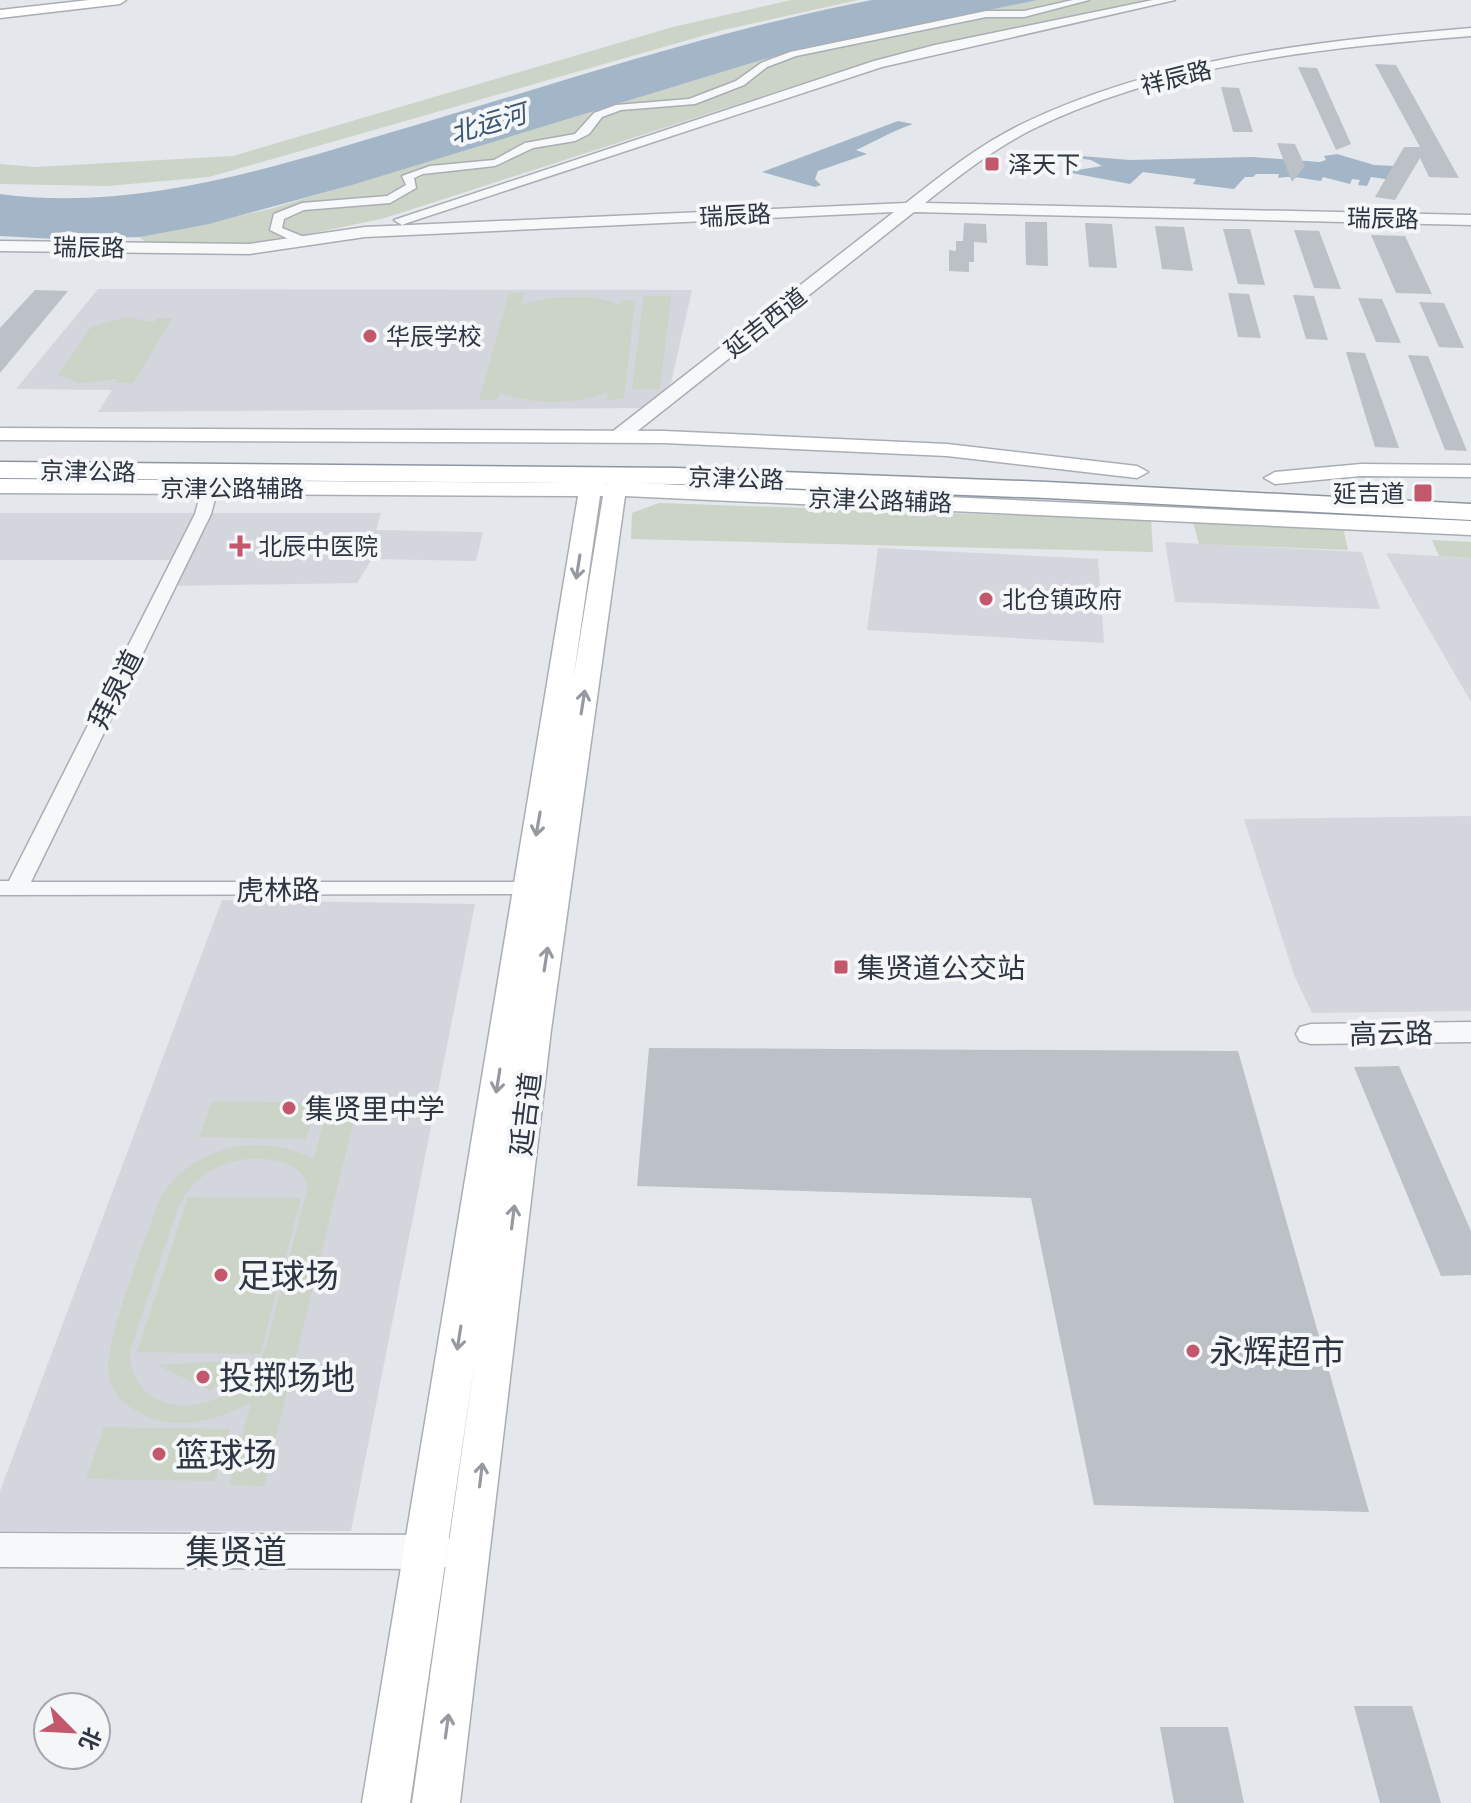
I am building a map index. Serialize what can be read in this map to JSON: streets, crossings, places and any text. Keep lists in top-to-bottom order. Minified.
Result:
{"streets":{"highway":["京津公路"],"main road":["京津公路辅路","延吉道"],"street":["祥辰路","瑞辰路","延吉西道","拜泉道","虎林路","高云路","集贤道"]},"crossings":[["祥辰路","瑞辰路"],["祥辰路","延吉西道"],["瑞辰路","延吉西道"],["延吉西道","京津公路辅路"],["京津公路","京津公路辅路"],["京津公路","延吉道"],["京津公路辅路","拜泉道"],["京津公路辅路","延吉道"],["拜泉道","虎林路"],["虎林路","延吉道"],["延吉道","集贤道"]],"water":["北运河"],"places":{"transit":["泽天下","延吉道","集贤道公交站"],"other":["华辰学校","北仓镇政府","集贤里中学","足球场","永辉超市","投掷场地","篮球场"],"health":["北辰中医院"]},"north":"bottom right"}
